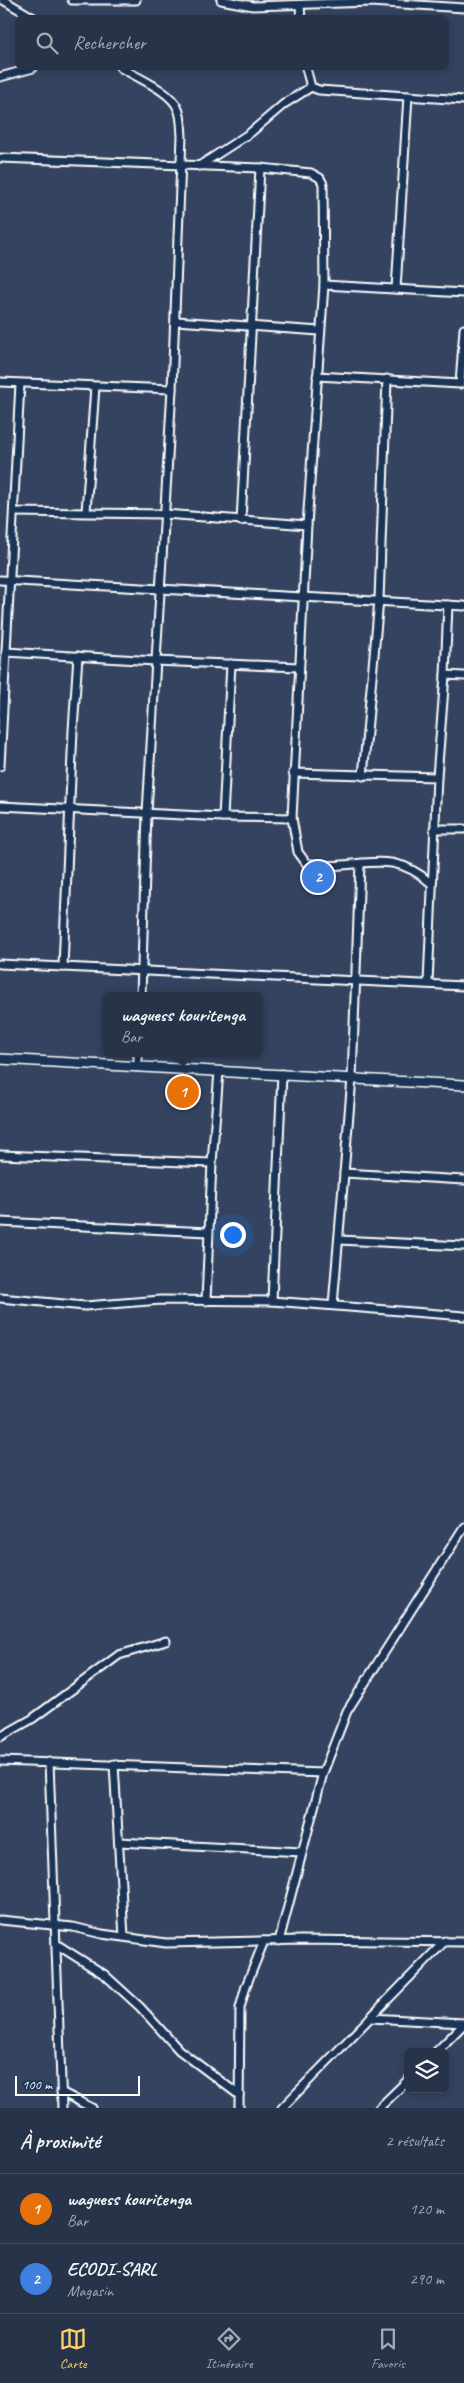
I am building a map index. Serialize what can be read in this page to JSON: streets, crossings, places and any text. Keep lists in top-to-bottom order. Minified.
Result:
{"scale_bar":"100 m","page":{"search":"Rechercher","pins":["2","1"],"popup":["waguess kouritenga","Bar"],"scale":"100 m","heading":["À proximité","2 résultats"],"list":[{"mark":"1","name":"waguess kouritenga","note":"Bar","value":"120 m"},{"mark":"2","name":"ECODI-SARL","note":"Magasin","value":"290 m"}],"nav":["Carte","Itinéraire","Favoris"]}}
